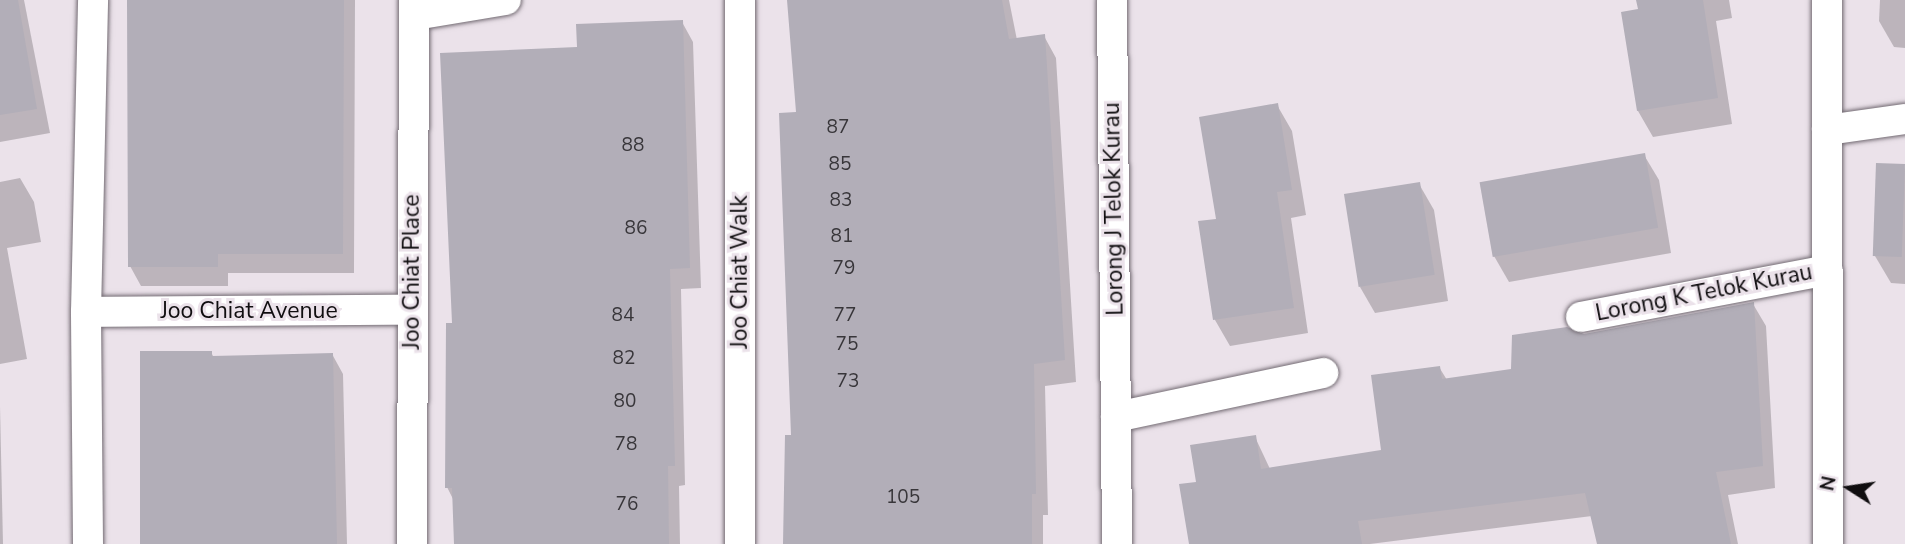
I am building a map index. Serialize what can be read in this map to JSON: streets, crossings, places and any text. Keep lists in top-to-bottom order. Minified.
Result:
{"streets":{"street":["Lorong J Telok Kurau","Joo Chiat Place","Joo Chiat Walk","Lorong K Telok Kurau","Joo Chiat Avenue"]},"crossings":[["Joo Chiat Place","Joo Chiat Avenue"]],"house_numbers":["87","88","85","83","86","81","79","84","77","75","82","73","80","78","105","76"],"north":"left"}
